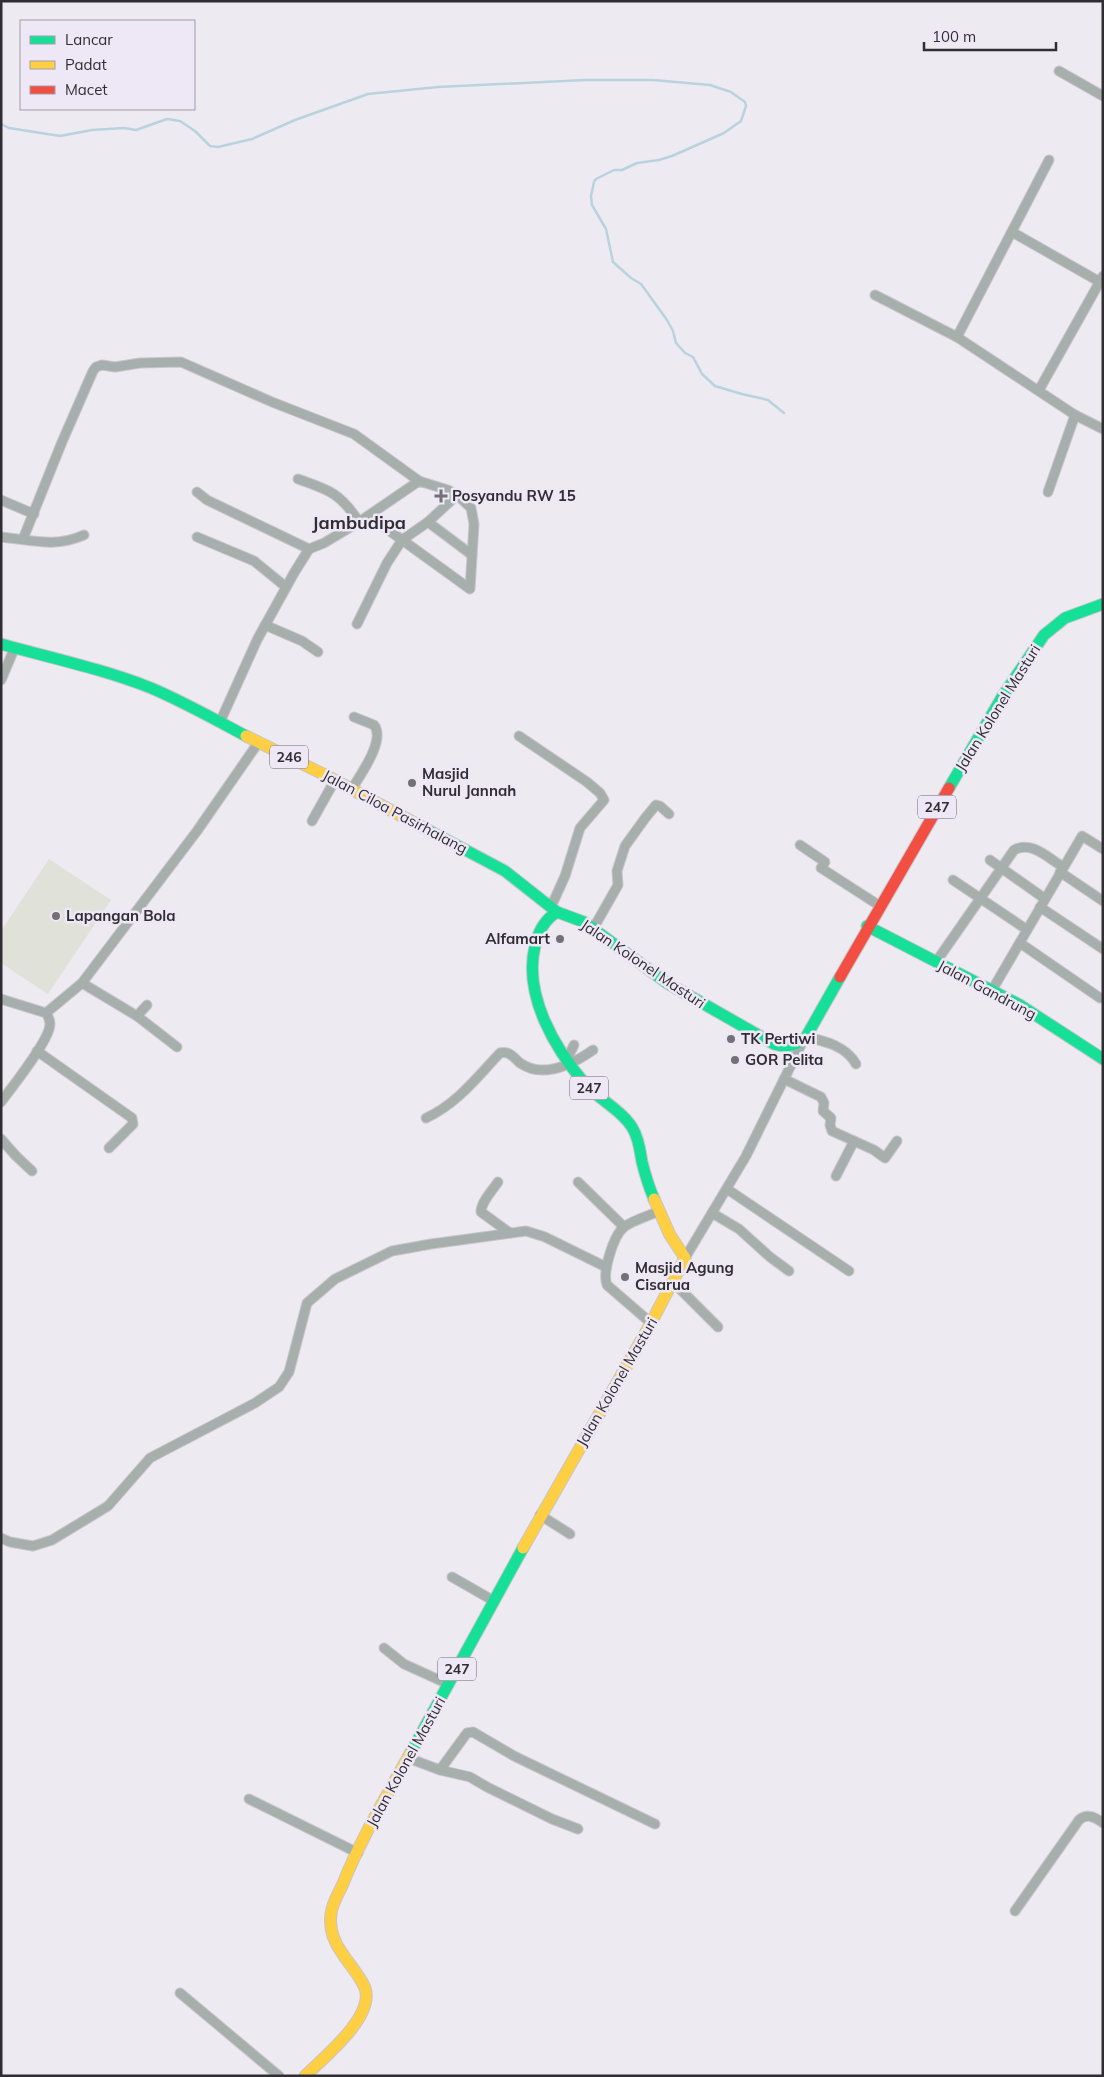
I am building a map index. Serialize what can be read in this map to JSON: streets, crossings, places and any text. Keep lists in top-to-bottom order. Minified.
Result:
{"streets":{"main road":["Jalan Kolonel Masturi","246","247","Jalan Ciloa Pasirhalang","Jalan Gandrung"]},"crossings":[["Jalan Kolonel Masturi","247"],["Jalan Kolonel Masturi","Jalan Ciloa Pasirhalang"],["Jalan Kolonel Masturi","Jalan Gandrung"],["247","Jalan Ciloa Pasirhalang"]],"districts":["Jambudipa"],"places":{"health":["Posyandu RW 15"],"other":["Masjid Nurul Jannah","Lapangan Bola","Alfamart","TK Pertiwi","GOR Pelita","Masjid Agung Cisarua"]},"legend":["Lancar","Padat","Macet"],"scale_bar":"100 m"}
